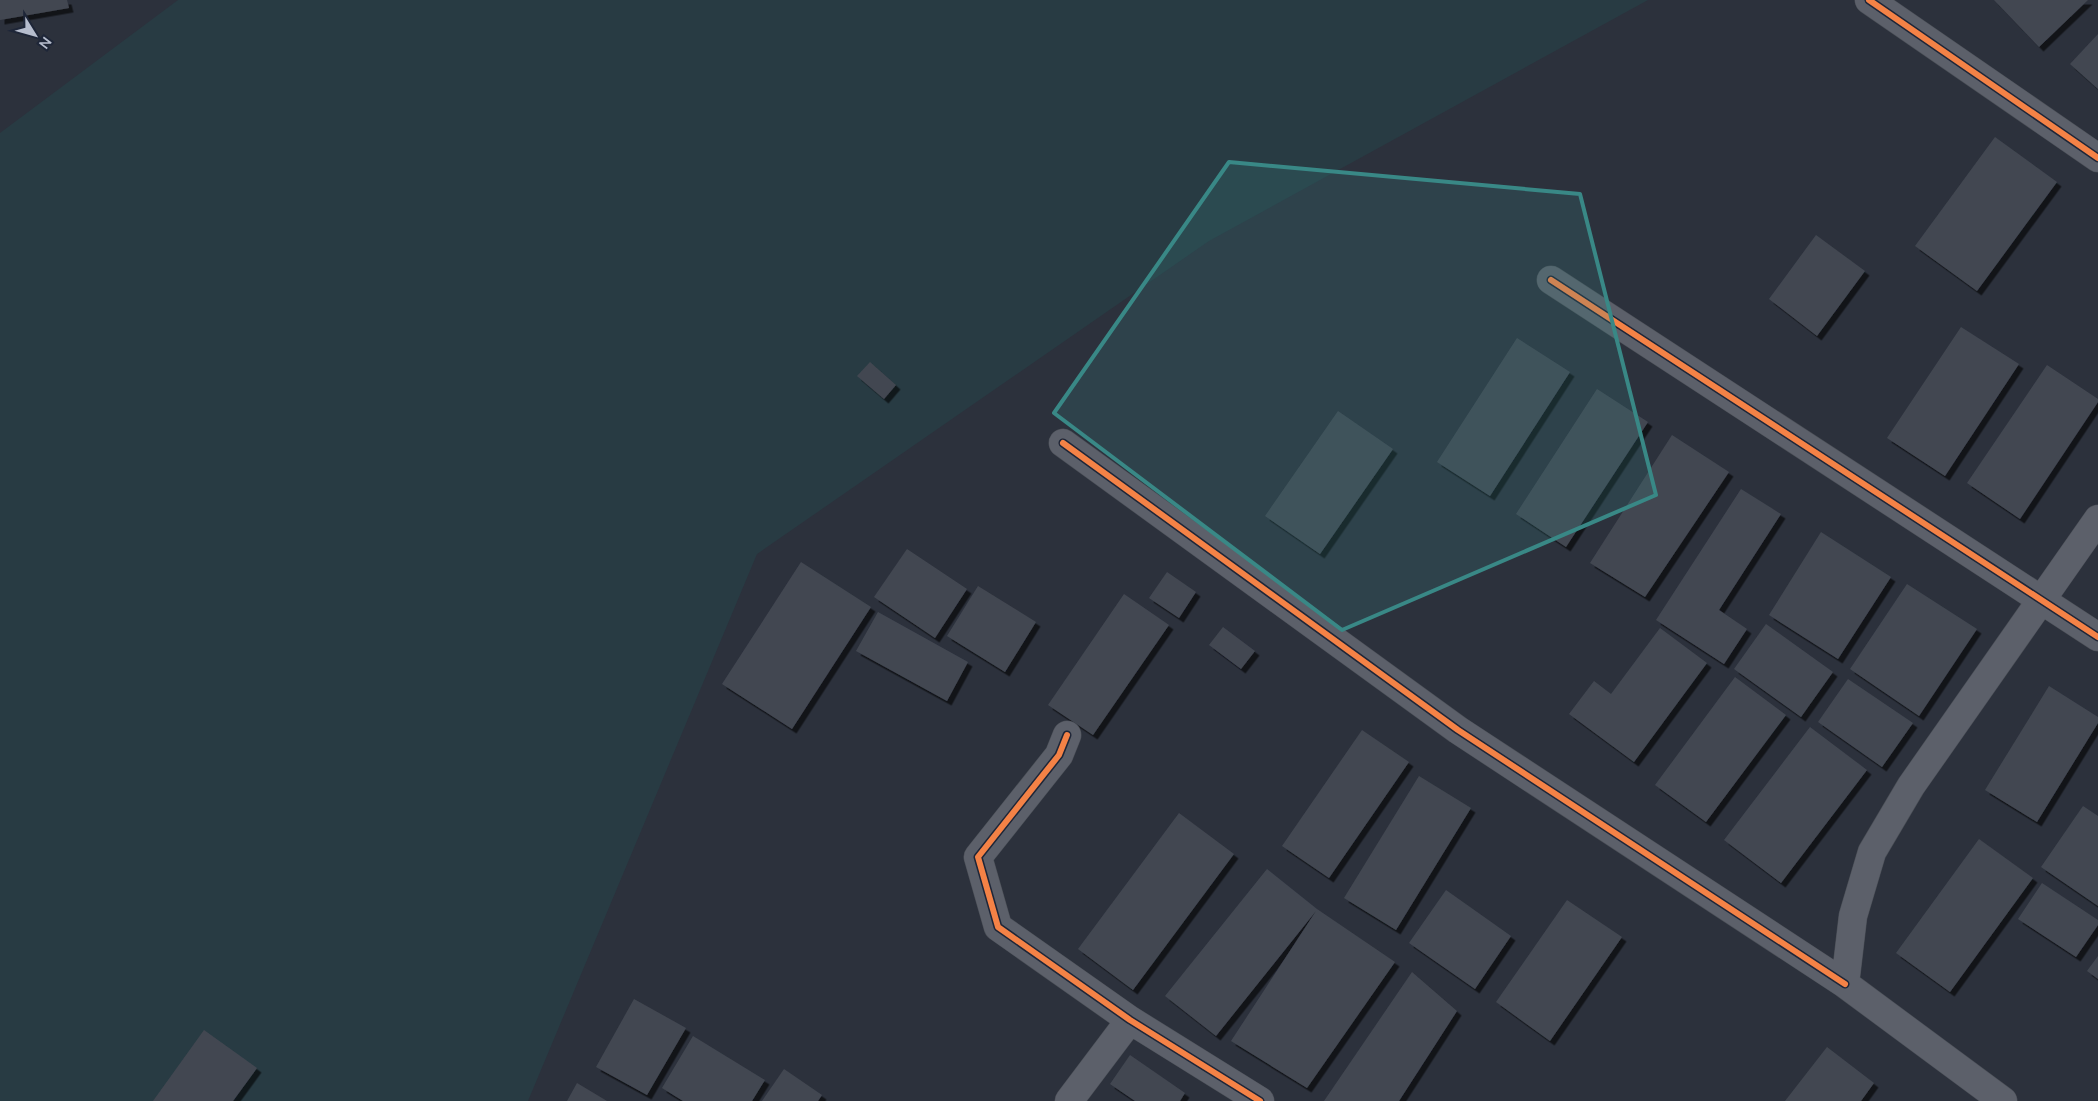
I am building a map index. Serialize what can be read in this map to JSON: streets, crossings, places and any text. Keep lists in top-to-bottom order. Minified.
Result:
{"north":"bottom right"}
